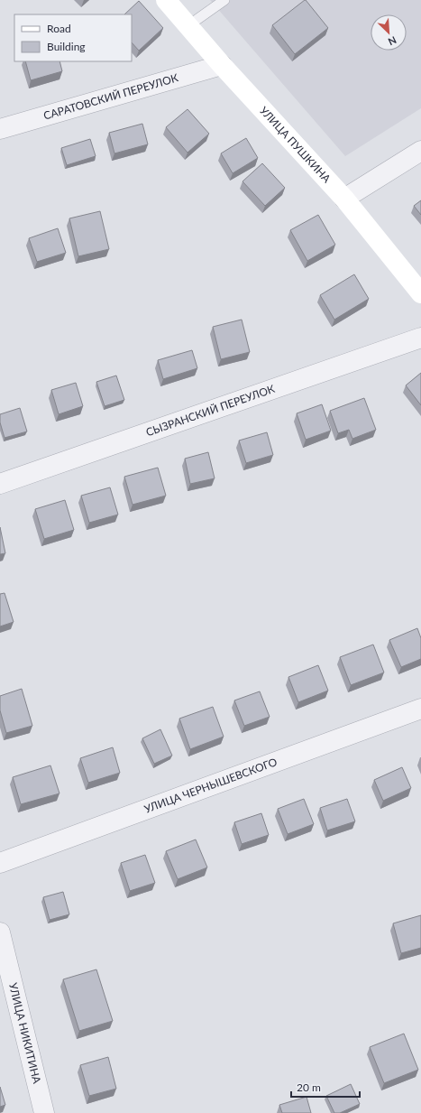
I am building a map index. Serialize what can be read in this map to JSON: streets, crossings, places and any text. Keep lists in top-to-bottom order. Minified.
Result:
{"streets":{"main road":["УЛИЦА ПУШКИНА"],"street":["САРАТОВСКИЙ ПЕРЕУЛОК","СЫЗРАНСКИЙ ПЕРЕУЛОК","УЛИЦА ЧЕРНЫШЕВСКОГО","УЛИЦА НИКИТИНА"]},"crossings":[["САРАТОВСКИЙ ПЕРЕУЛОК","УЛИЦА ПУШКИНА"]],"legend":["Road","Building"],"scale_bar":"20 m","north":"bottom right"}
